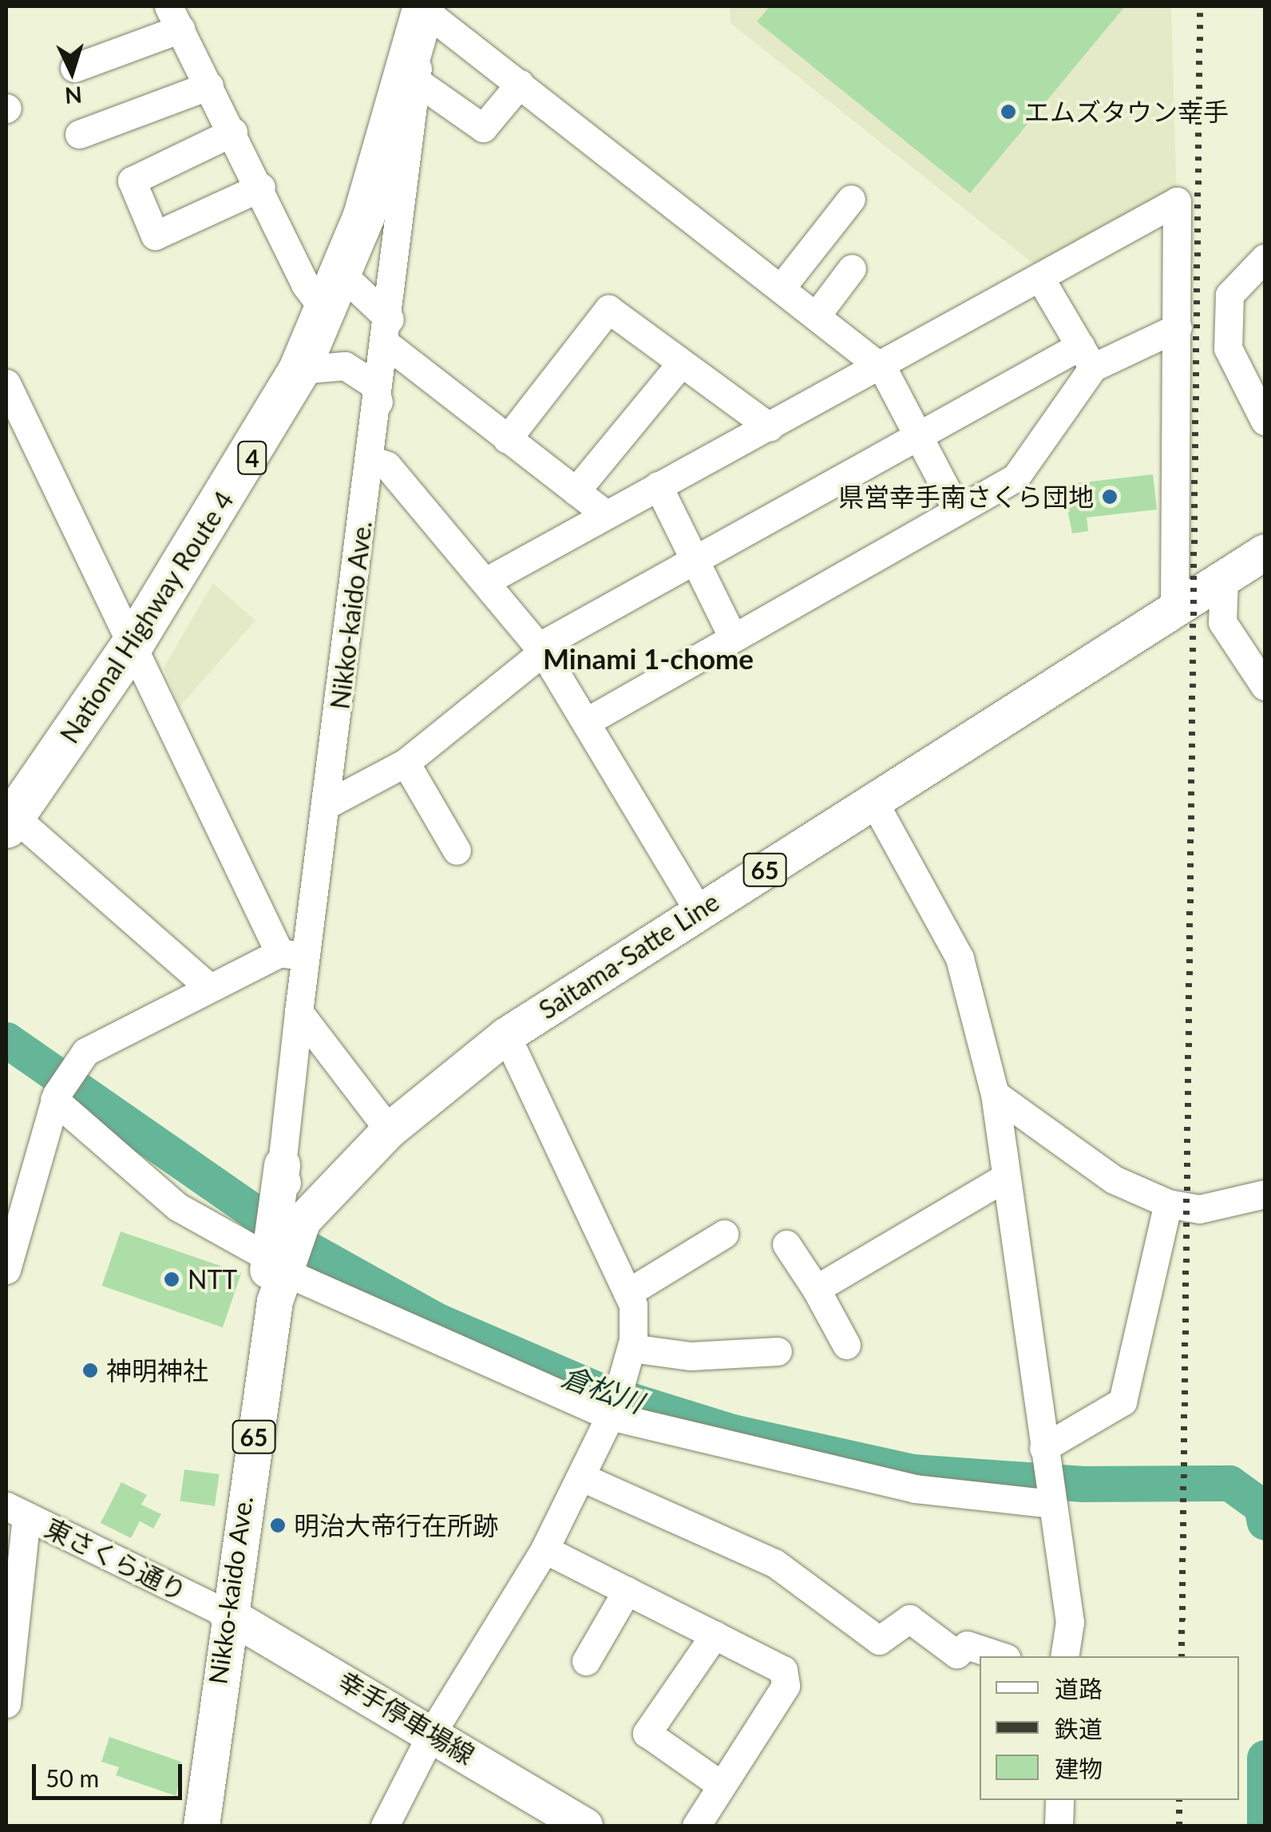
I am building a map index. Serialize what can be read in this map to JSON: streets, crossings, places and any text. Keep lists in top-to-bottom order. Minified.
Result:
{"streets":{"highway":["4","National Highway Route 4"],"main road":["Nikko-kaido Ave.","65","Saitama-Satte Line","幸手停車場線"],"street":["東さくら通り"]},"crossings":[["Nikko-kaido Ave.","National Highway Route 4"],["Nikko-kaido Ave.","Saitama-Satte Line"],["Nikko-kaido Ave.","東さくら通り"],["Nikko-kaido Ave.","幸手停車場線"],["東さくら通り","幸手停車場線"]],"districts":["Minami 1-chome"],"water":["倉松川"],"places":["エムズタウン幸手","県営幸手南さくら団地","NTT","神明神社","明治大帝行在所跡"],"legend":["道路","鉄道","建物"],"scale_bar":"50 m","north":"bottom"}
